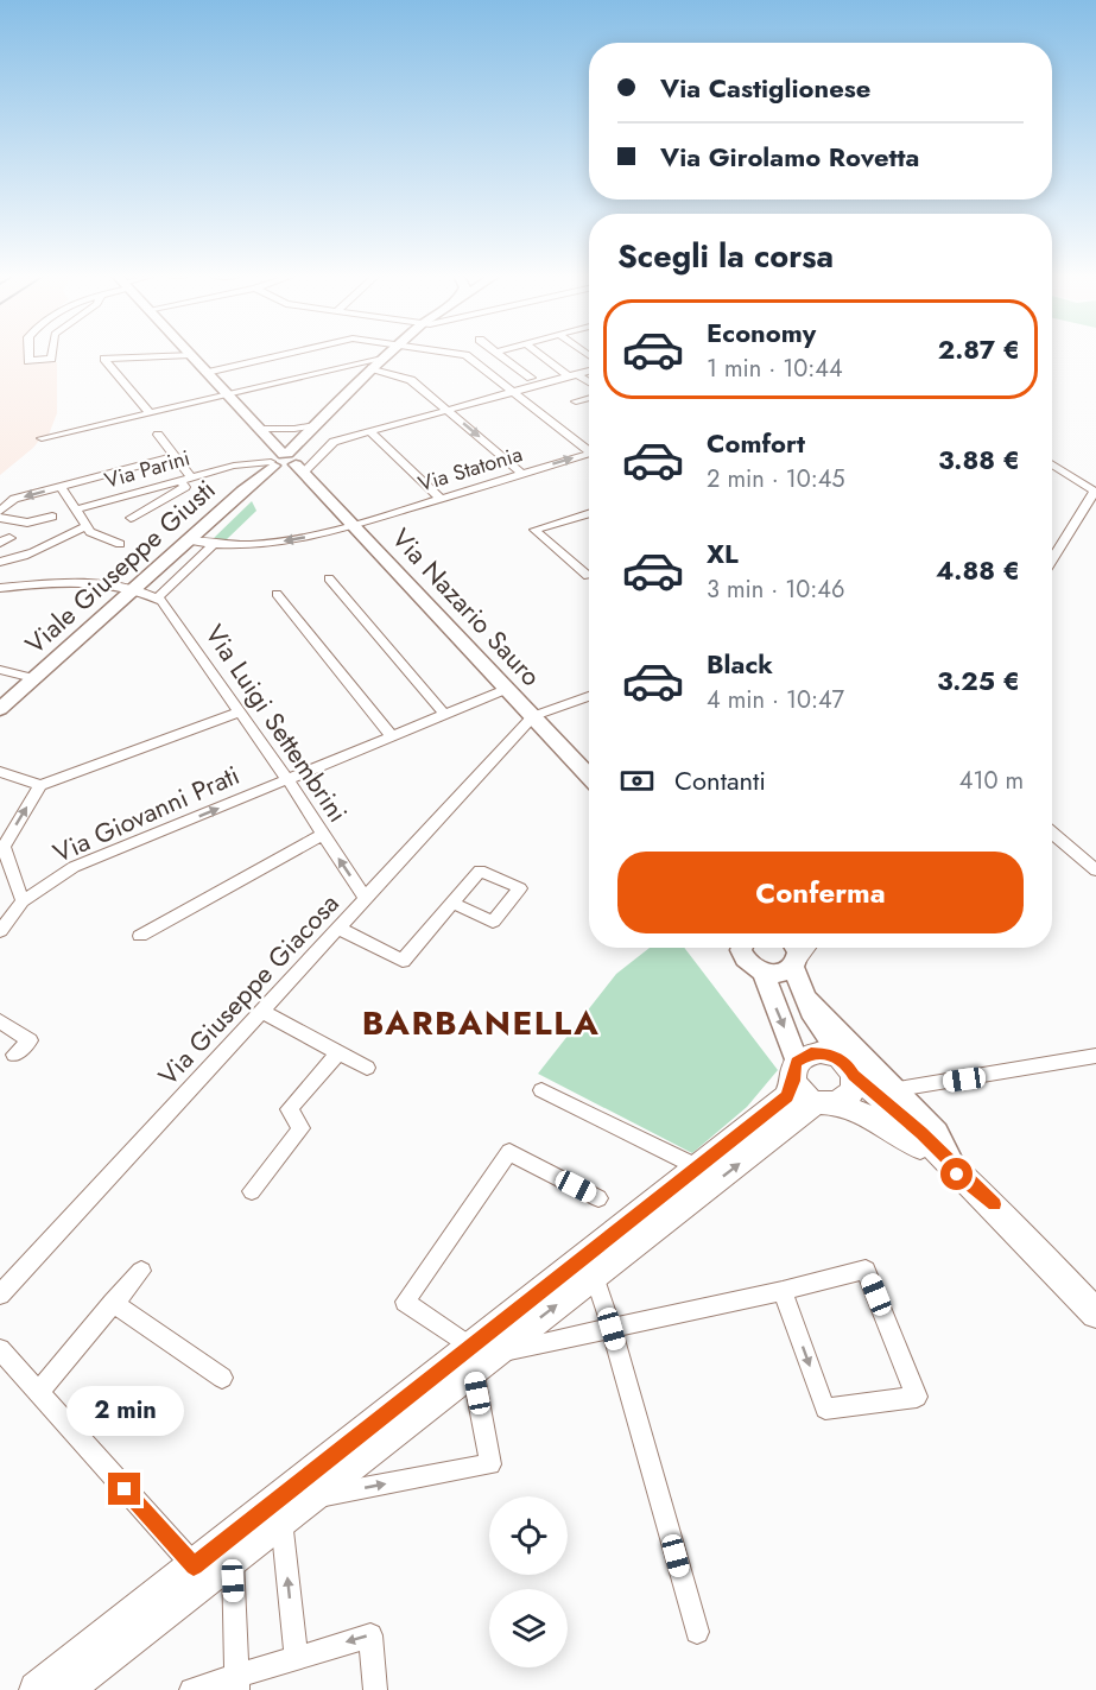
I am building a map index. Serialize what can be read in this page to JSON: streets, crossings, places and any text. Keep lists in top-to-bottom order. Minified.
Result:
{"streets":{"main road":["Viale Giuseppe Giusti","Via Nazario Sauro"],"street":["Via Parini","Via Statonia","Via Luigi Settembrini","Via Giovanni Prati","Via Giuseppe Giacosa"]},"crossings":[["Via Parini","Viale Giuseppe Giusti"],["Via Statonia","Viale Giuseppe Giusti"],["Via Statonia","Via Nazario Sauro"],["Viale Giuseppe Giusti","Via Nazario Sauro"],["Via Nazario Sauro","Via Giovanni Prati"],["Via Nazario Sauro","Via Giuseppe Giacosa"],["Via Luigi Settembrini","Via Giovanni Prati"],["Via Luigi Settembrini","Via Giuseppe Giacosa"]],"districts":["BARBANELLA"],"page":{"banner":["Via Castiglionese","Via Girolamo Rovetta"],"heading":"Scegli la corsa","list":[{"name":"Economy","note":"1 min · 10:44","value":"2.87 €"},{"name":"Comfort","note":"2 min · 10:45","value":"3.88 €"},{"name":"XL","note":"3 min · 10:46","value":"4.88 €"},{"name":"Black","note":"4 min · 10:47","value":"3.25 €"}],"pay":["Contanti","410 m"],"buttons":"Conferma","bubble":"2 min"}}
